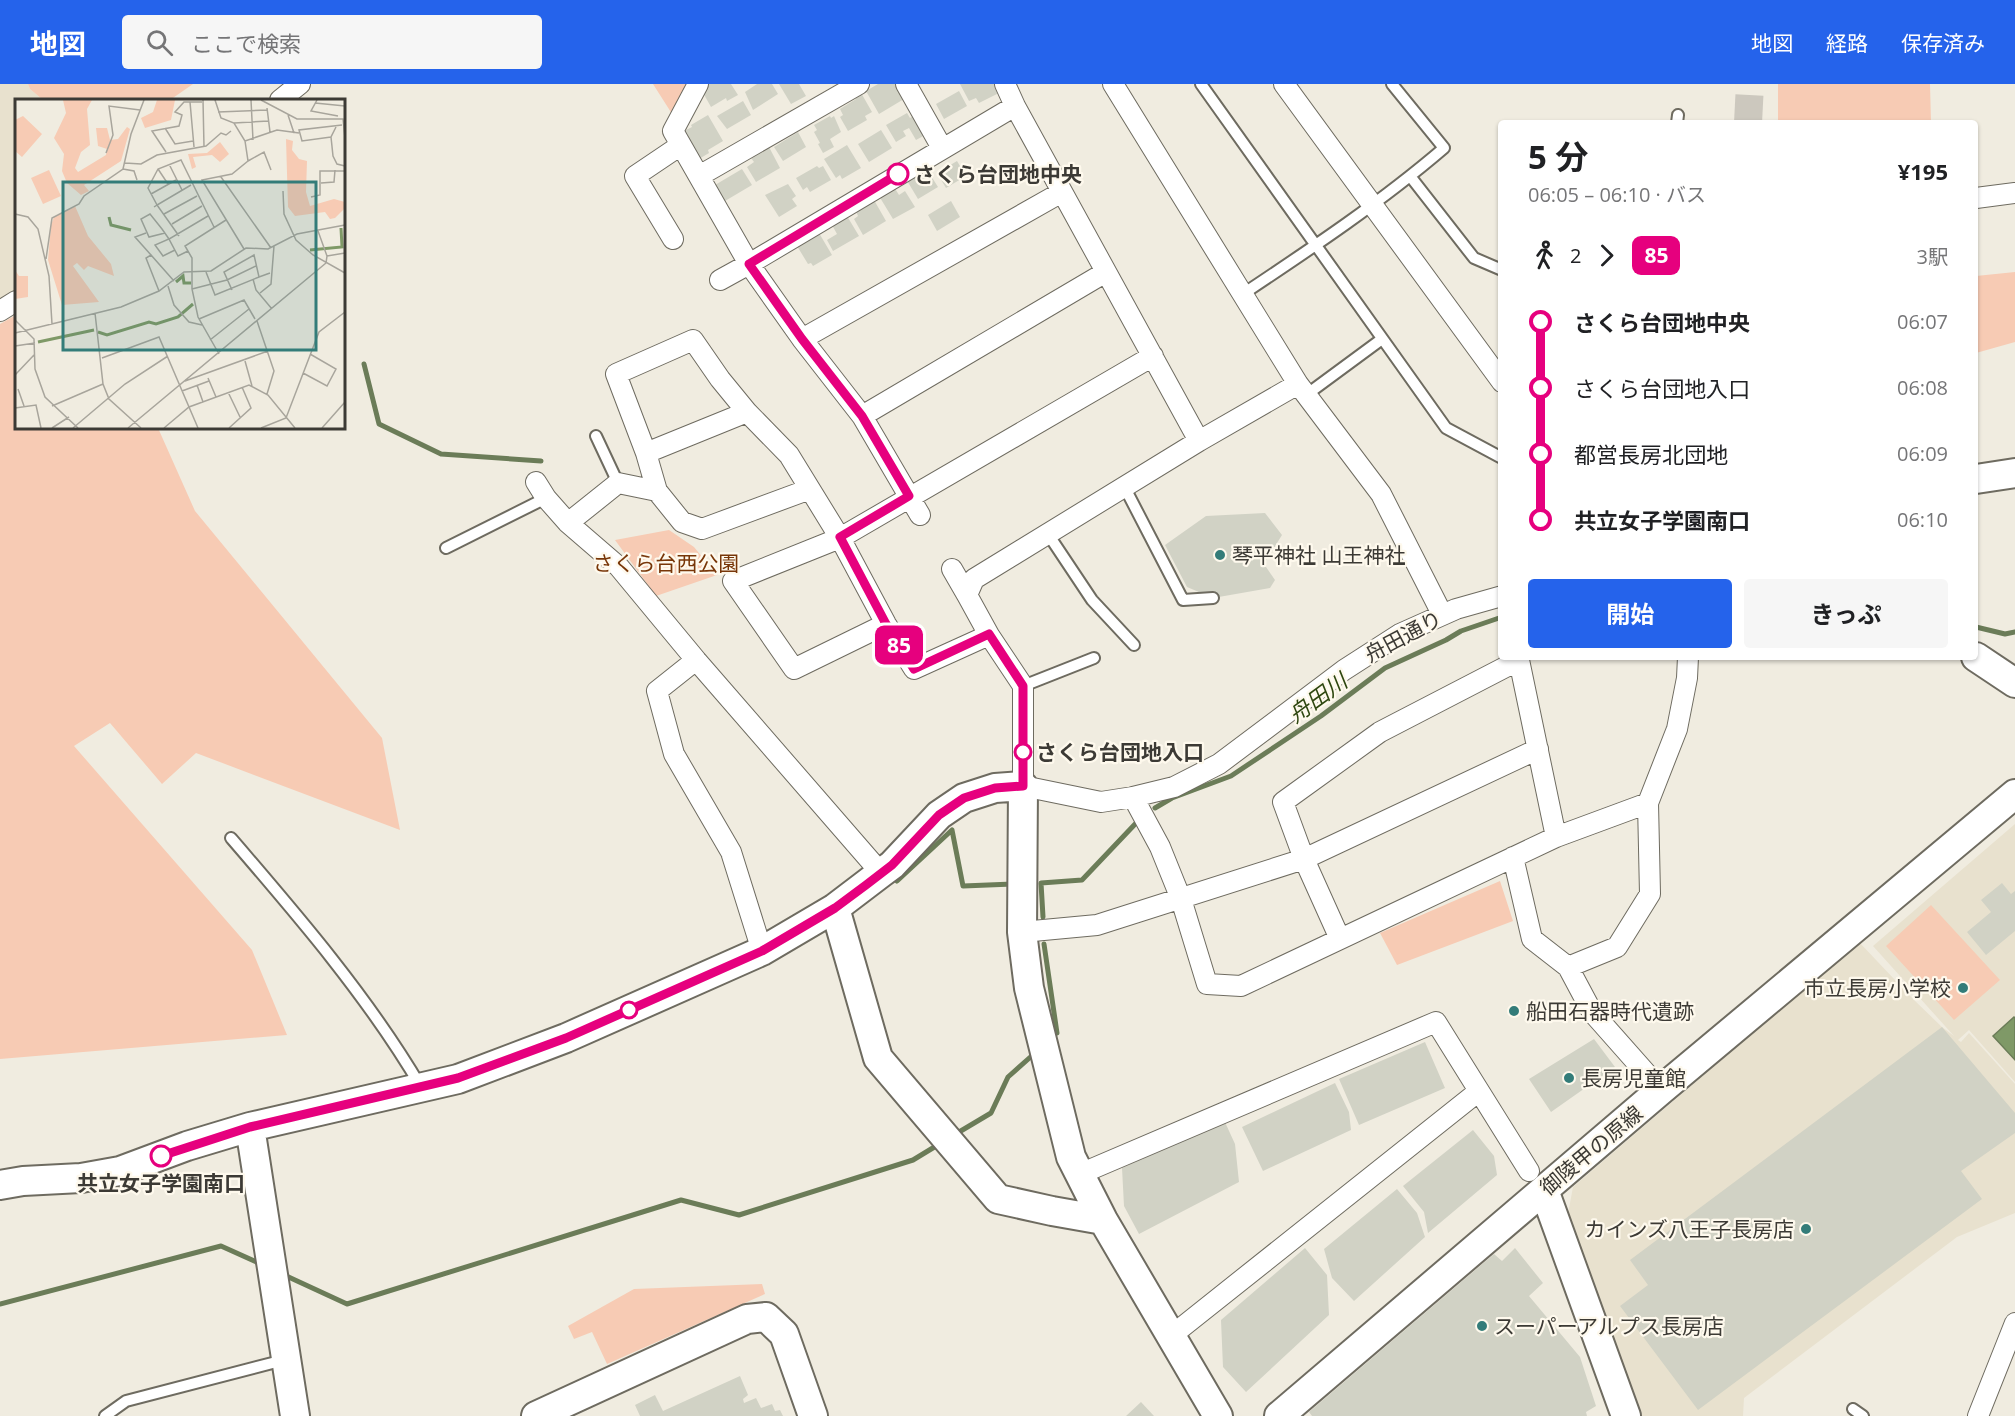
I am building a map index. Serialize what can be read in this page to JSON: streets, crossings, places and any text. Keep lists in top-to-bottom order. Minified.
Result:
{"streets":{"street":["舟田通り","御陵甲の原線"]},"water":["舟田川"],"parks":["さくら台西公園"],"places":["さくら台団地中央","琴平神社 山王神社","さくら台団地入口","市立長房小学校","船田石器時代遺跡","長房児童館","共立女子学園南口","カインズ八王子長房店","スーパーアルプス長房店"],"lines":["bus line 85"],"page":{"header":"地図","search":"ここで検索","nav":["地図","経路","保存済み"],"on_map":"85","heading":["5 分","06:05 – 06:10 · バス","¥195"],"legs":["2","85","3駅"],"list":[{"name":"さくら台団地中央","value":"06:07"},{"name":"さくら台団地入口","value":"06:08"},{"name":"都営長房北団地","value":"06:09"},{"name":"共立女子学園南口","value":"06:10"}],"buttons":["開始","きっぷ"]}}
